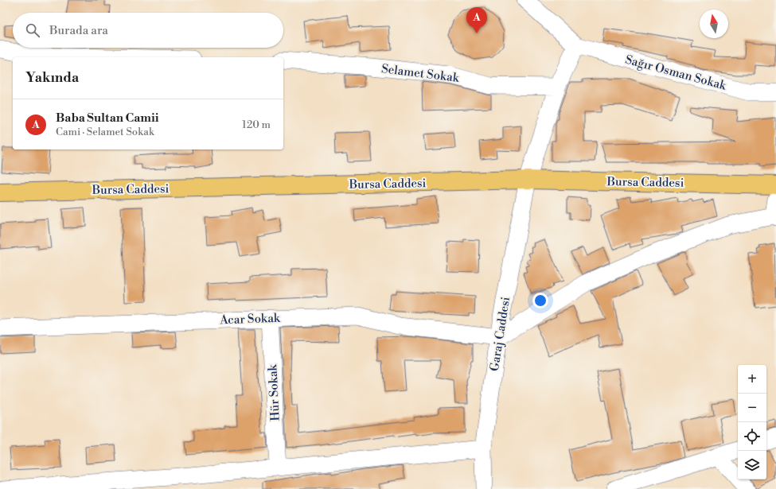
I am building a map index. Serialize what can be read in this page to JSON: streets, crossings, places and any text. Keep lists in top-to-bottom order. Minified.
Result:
{"streets":{"main road":["Bursa Caddesi"],"street":["Sağır Osman Sokak","Selamet Sokak","Acar Sokak","Garaj Caddesi","Hür Sokak"]},"crossings":[["Sağır Osman Sokak","Garaj Caddesi"],["Selamet Sokak","Garaj Caddesi"],["Bursa Caddesi","Garaj Caddesi"],["Acar Sokak","Garaj Caddesi"],["Acar Sokak","Hür Sokak"]],"north":"top","page":{"pins":"A","search":"Burada ara","heading":"Yakında","list":[{"mark":"A","name":"Baba Sultan Camii","note":"Cami · Selamet Sokak","value":"120 m"}],"map_buttons":["+","−"]}}
